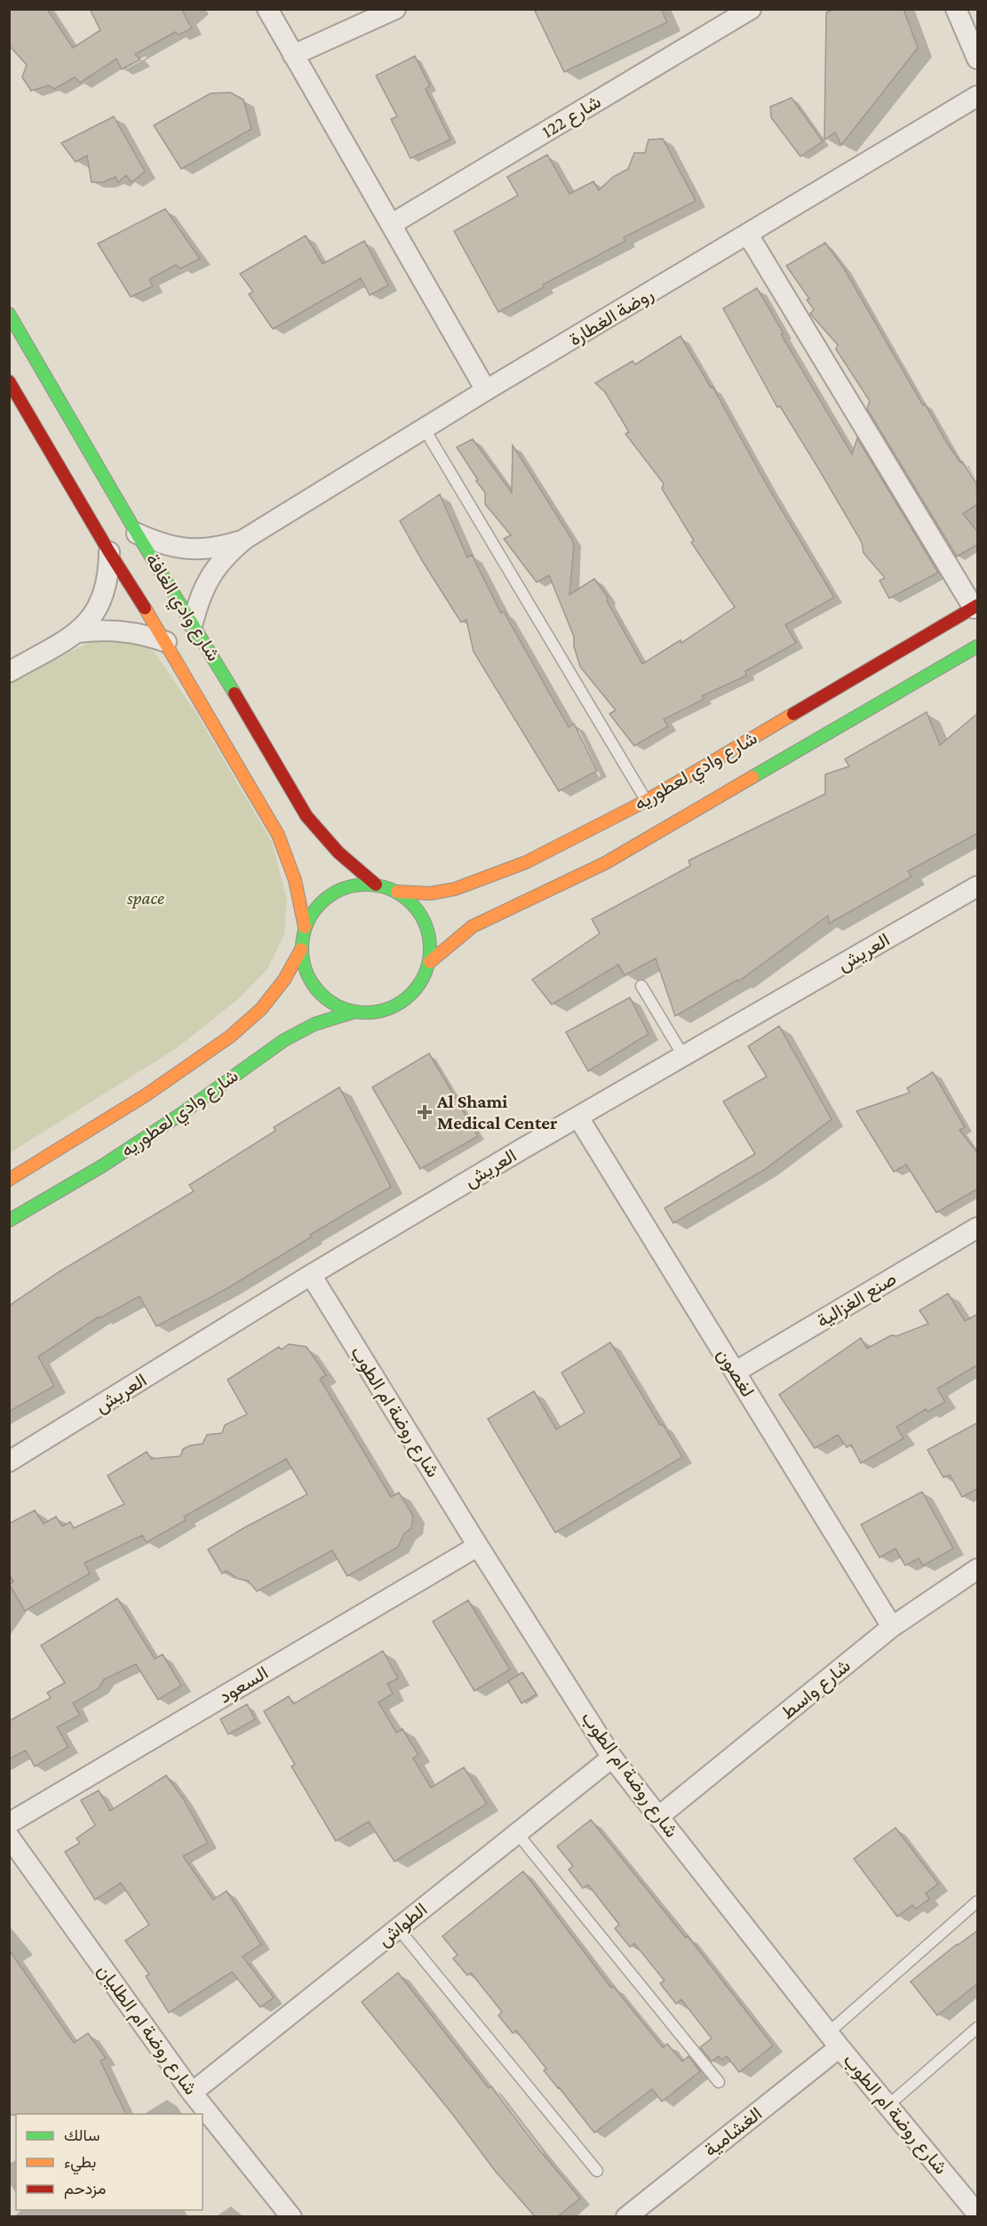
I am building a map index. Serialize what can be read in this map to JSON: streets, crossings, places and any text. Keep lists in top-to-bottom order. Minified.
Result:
{"streets":{"street":["شارع 122","روضة الغطارة","شارع وادي الغافة","شارع وادي لعطوريه","العريش","صنع الغزالية","لغصون","شارع روضة ام الطوب","السعود","شارع واسط","الطواش","شارع روضة ام الطليان","الغشامية"]},"crossings":[["روضة الغطارة","شارع وادي الغافة"],["شارع وادي الغافة","شارع وادي لعطوريه"],["العريش","لغصون"],["العريش","شارع روضة ام الطوب"],["صنع الغزالية","لغصون"],["لغصون","شارع واسط"],["شارع روضة ام الطوب","السعود"],["شارع روضة ام الطوب","شارع واسط"],["شارع روضة ام الطوب","الطواش"],["شارع روضة ام الطوب","الغشامية"],["الطواش","شارع روضة ام الطليان"]],"parks":["space"],"places":{"health":["Al Shami Medical Center"]},"legend":["سالك","بطيء","مزدحم"]}
